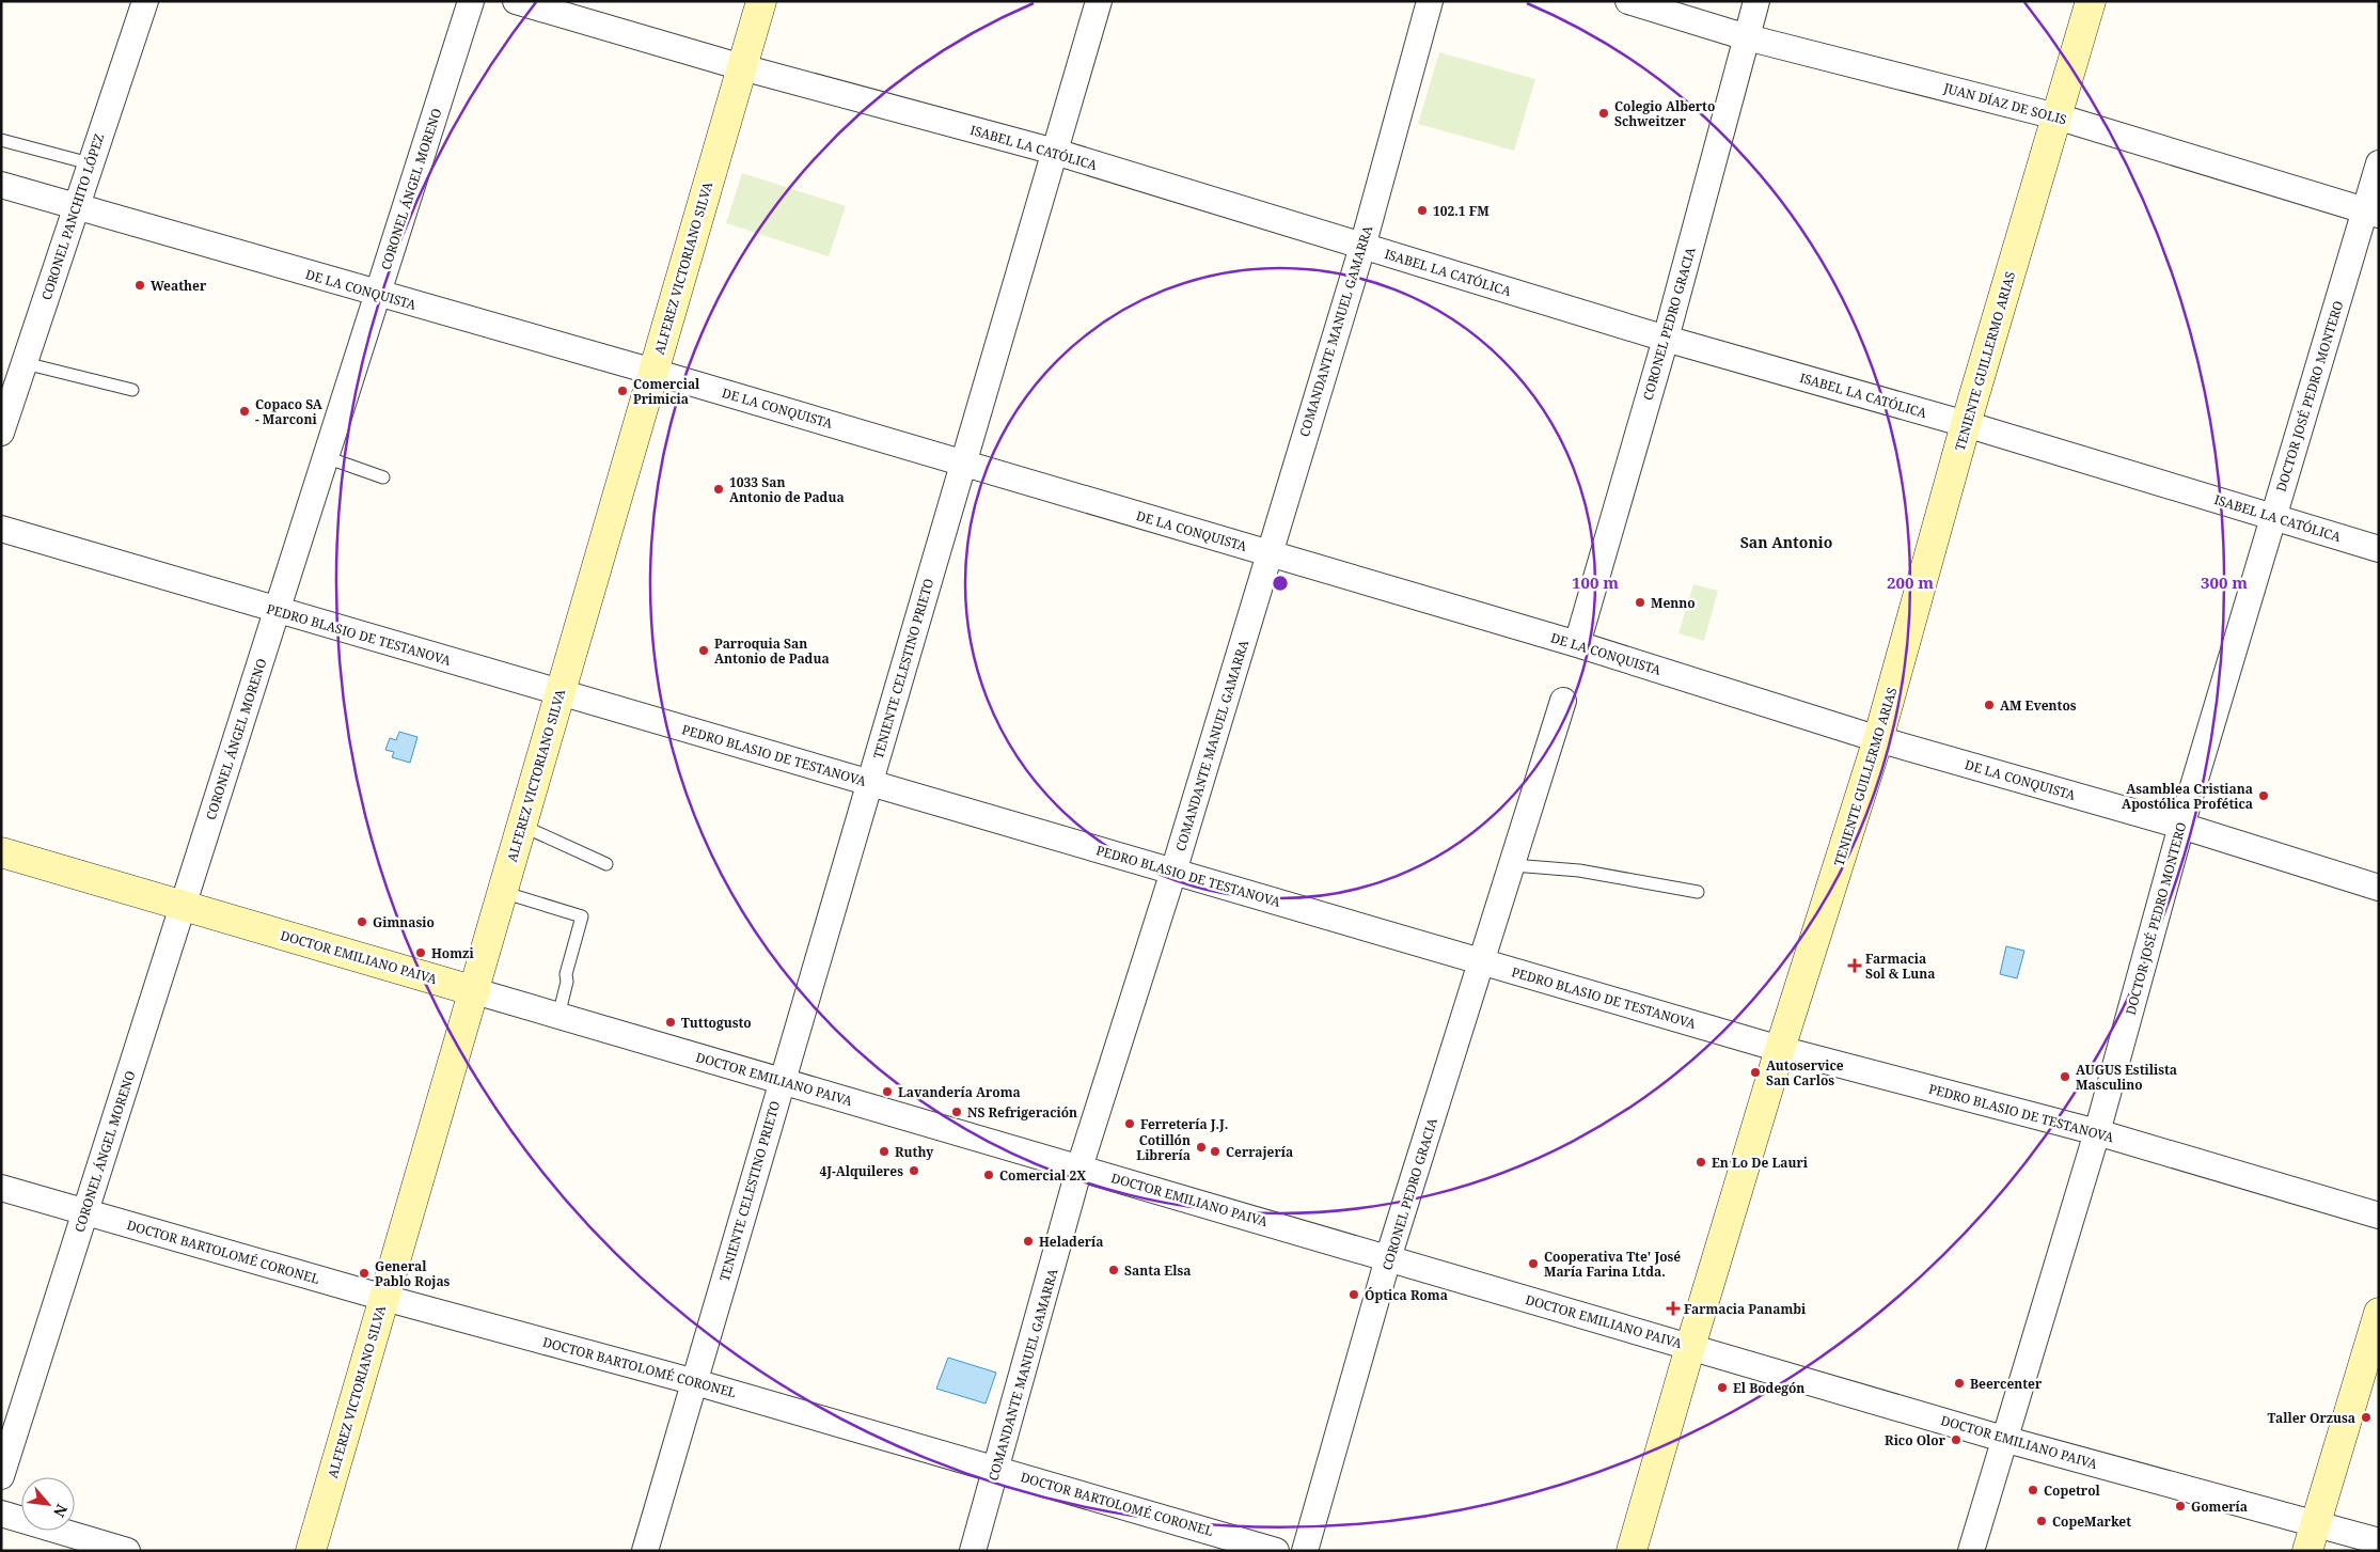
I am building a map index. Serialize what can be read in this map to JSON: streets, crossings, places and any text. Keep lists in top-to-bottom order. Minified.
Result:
{"streets":{"street":["JUAN DÍAZ DE SOLIS","ISABEL LA CATÓLICA","CORONEL ÁNGEL MORENO","CORONEL PANCHITO LÓPEZ","ALFEREZ VICTORIANO SILVA","DE LA CONQUISTA","CORONEL PEDRO GRACIA","COMANDANTE MANUEL GAMARRA","TENIENTE GUILLERMO ARIAS","DOCTOR JOSÉ PEDRO MONTERO","PEDRO BLASIO DE TESTANOVA","TENIENTE CELESTINO PRIETO","DOCTOR EMILIANO PAIVA","DOCTOR BARTOLOMÉ CORONEL"]},"crossings":[["JUAN DÍAZ DE SOLIS","CORONEL PEDRO GRACIA"],["JUAN DÍAZ DE SOLIS","TENIENTE GUILLERMO ARIAS"],["JUAN DÍAZ DE SOLIS","DOCTOR JOSÉ PEDRO MONTERO"],["ISABEL LA CATÓLICA","ALFEREZ VICTORIANO SILVA"],["ISABEL LA CATÓLICA","CORONEL PEDRO GRACIA"],["ISABEL LA CATÓLICA","COMANDANTE MANUEL GAMARRA"],["ISABEL LA CATÓLICA","TENIENTE GUILLERMO ARIAS"],["ISABEL LA CATÓLICA","DOCTOR JOSÉ PEDRO MONTERO"],["ISABEL LA CATÓLICA","TENIENTE CELESTINO PRIETO"],["CORONEL ÁNGEL MORENO","DE LA CONQUISTA"],["CORONEL ÁNGEL MORENO","PEDRO BLASIO DE TESTANOVA"],["CORONEL ÁNGEL MORENO","DOCTOR EMILIANO PAIVA"],["CORONEL ÁNGEL MORENO","DOCTOR BARTOLOMÉ CORONEL"],["CORONEL PANCHITO LÓPEZ","DE LA CONQUISTA"],["ALFEREZ VICTORIANO SILVA","DE LA CONQUISTA"],["ALFEREZ VICTORIANO SILVA","PEDRO BLASIO DE TESTANOVA"],["ALFEREZ VICTORIANO SILVA","DOCTOR EMILIANO PAIVA"],["ALFEREZ VICTORIANO SILVA","DOCTOR BARTOLOMÉ CORONEL"],["DE LA CONQUISTA","CORONEL PEDRO GRACIA"],["DE LA CONQUISTA","COMANDANTE MANUEL GAMARRA"],["DE LA CONQUISTA","TENIENTE GUILLERMO ARIAS"],["DE LA CONQUISTA","DOCTOR JOSÉ PEDRO MONTERO"],["DE LA CONQUISTA","TENIENTE CELESTINO PRIETO"],["CORONEL PEDRO GRACIA","PEDRO BLASIO DE TESTANOVA"],["CORONEL PEDRO GRACIA","DOCTOR EMILIANO PAIVA"],["COMANDANTE MANUEL GAMARRA","PEDRO BLASIO DE TESTANOVA"],["COMANDANTE MANUEL GAMARRA","DOCTOR EMILIANO PAIVA"],["COMANDANTE MANUEL GAMARRA","DOCTOR BARTOLOMÉ CORONEL"],["TENIENTE GUILLERMO ARIAS","PEDRO BLASIO DE TESTANOVA"],["TENIENTE GUILLERMO ARIAS","DOCTOR EMILIANO PAIVA"],["DOCTOR JOSÉ PEDRO MONTERO","PEDRO BLASIO DE TESTANOVA"],["DOCTOR JOSÉ PEDRO MONTERO","DOCTOR EMILIANO PAIVA"],["PEDRO BLASIO DE TESTANOVA","TENIENTE CELESTINO PRIETO"],["TENIENTE CELESTINO PRIETO","DOCTOR EMILIANO PAIVA"],["TENIENTE CELESTINO PRIETO","DOCTOR BARTOLOMÉ CORONEL"]],"districts":["San Antonio"],"places":{"other":["Colegio Alberto Schweitzer","102.1 FM","Weather","Comercial Primicia","Copaco SA - Marconi","1033 San Antonio de Padua","Menno","Parroquia San Antonio de Padua","AM Eventos","Asamblea Cristiana Apostólica Profética","Gimnasio","Homzi","Tuttogusto","Autoservice San Carlos","AUGUS Estilista Masculino","Lavandería Aroma","NS Refrigeración","Ferretería J.J.","Cotillón Librería","Ruthy","Cerrajería","En Lo De Lauri","4J-Alquileres","Comercial 2X","Heladería","Cooperativa Tte' José María Farina Ltda.","Santa Elsa","General Pablo Rojas","Óptica Roma","Beercenter","El Bodegón","Taller Orzusa","Rico Olor","Copetrol","Gomería","CopeMarket"],"health":["Farmacia Sol & Luna","Farmacia Panambi"]},"north":"bottom right","rings":["100 m","200 m","300 m"]}
